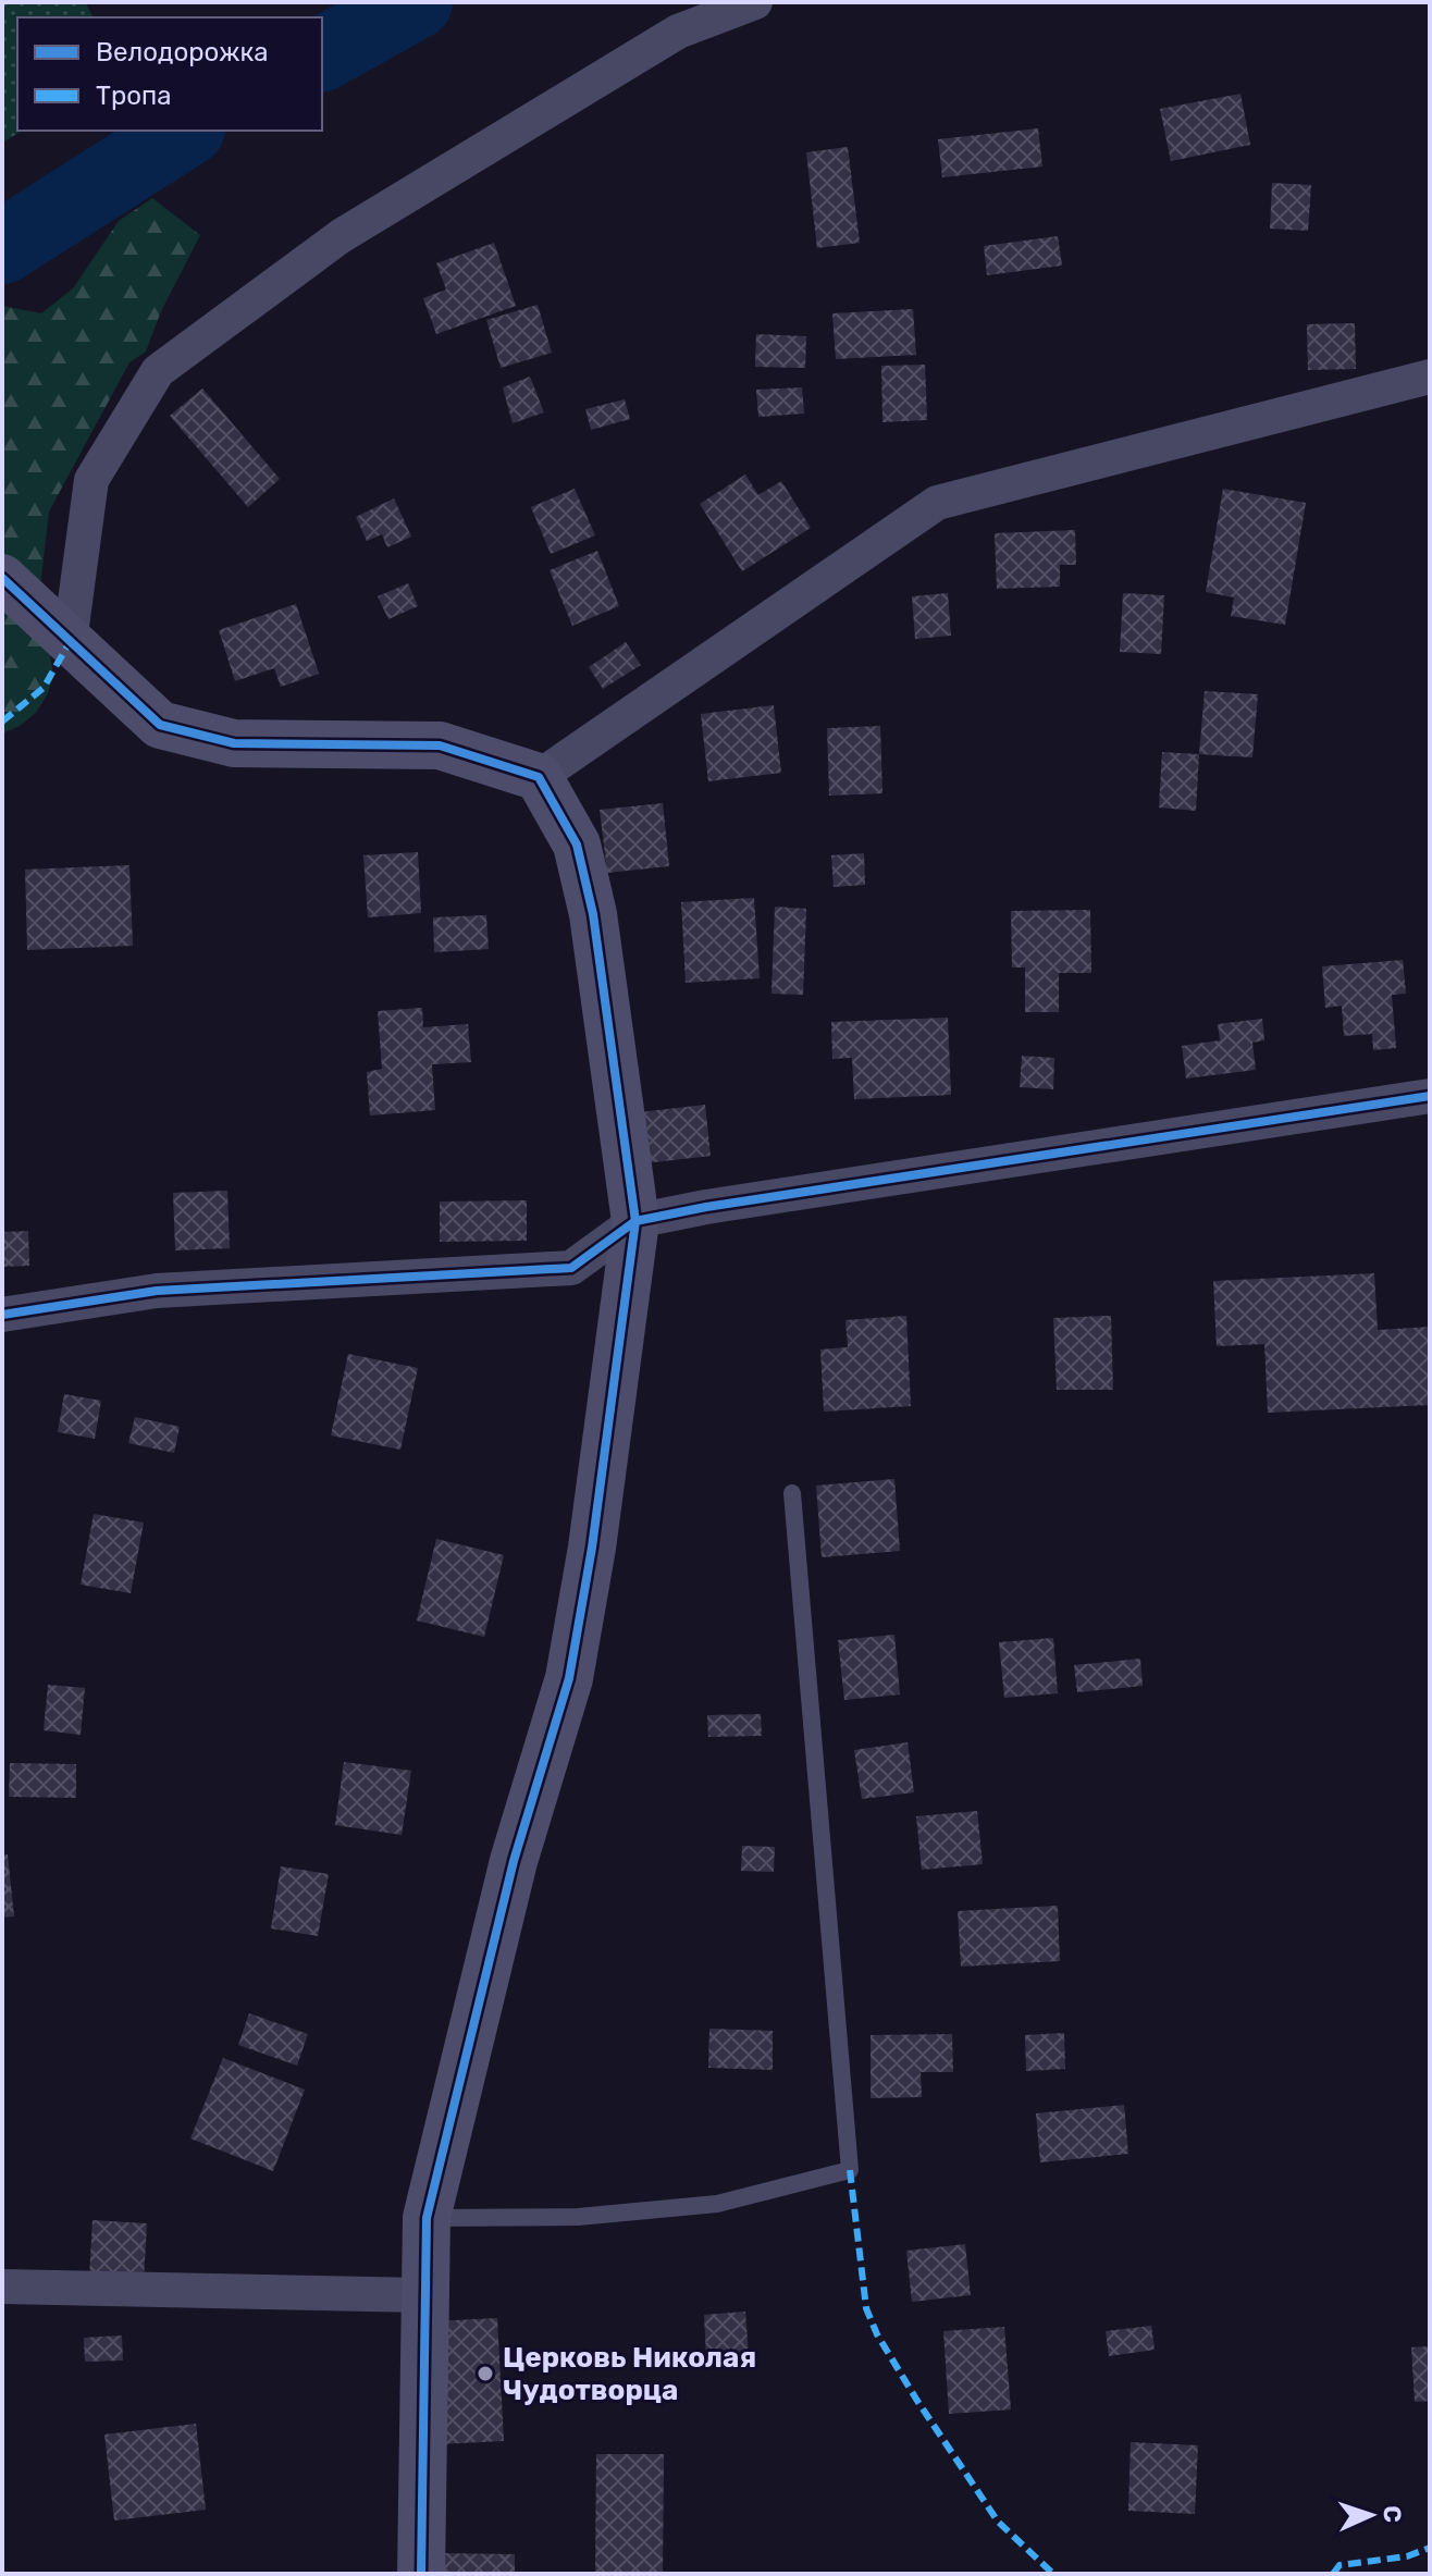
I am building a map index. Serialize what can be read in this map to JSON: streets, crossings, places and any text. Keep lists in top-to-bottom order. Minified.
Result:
{"places":["Церковь Николая Чудотворца"],"legend":["Велодорожка","Тропа"],"north":"right"}
